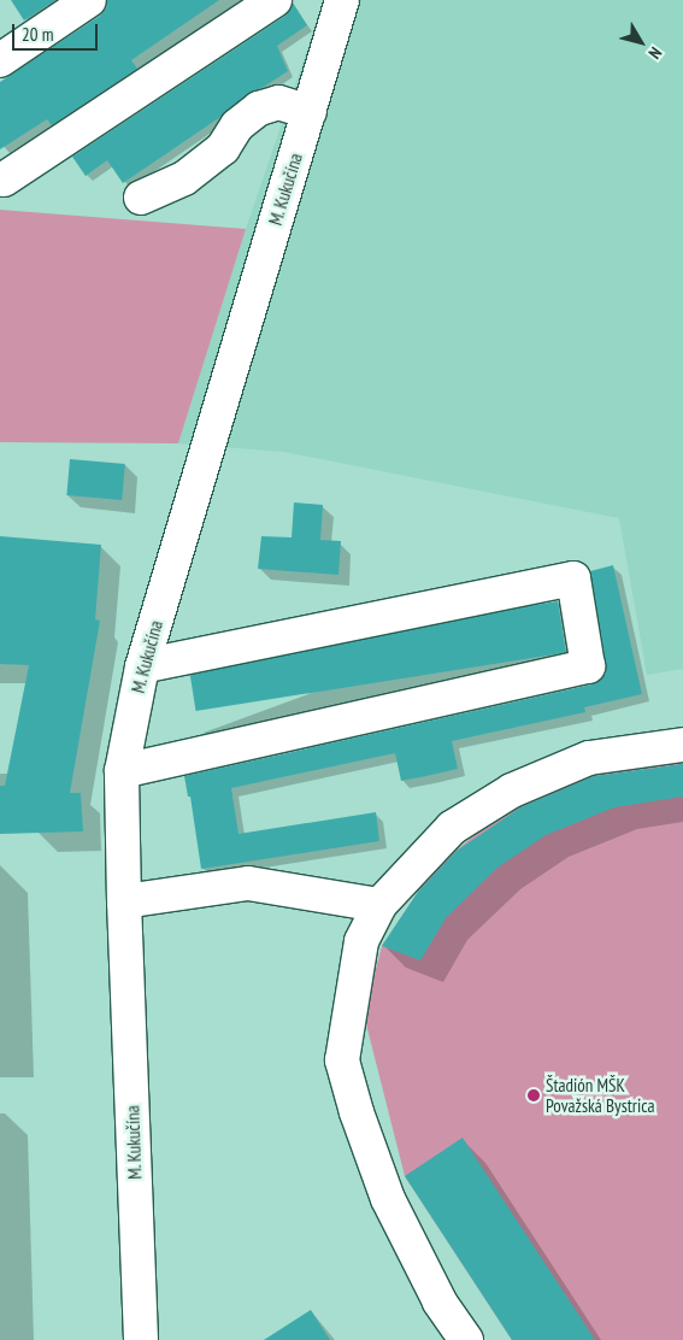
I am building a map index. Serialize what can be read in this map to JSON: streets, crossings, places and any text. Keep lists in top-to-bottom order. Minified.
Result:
{"streets":{"street":["M. Kukučína"]},"places":["Štadión MŠK Považská Bystrica"],"scale_bar":"20 m","north":"bottom right"}
